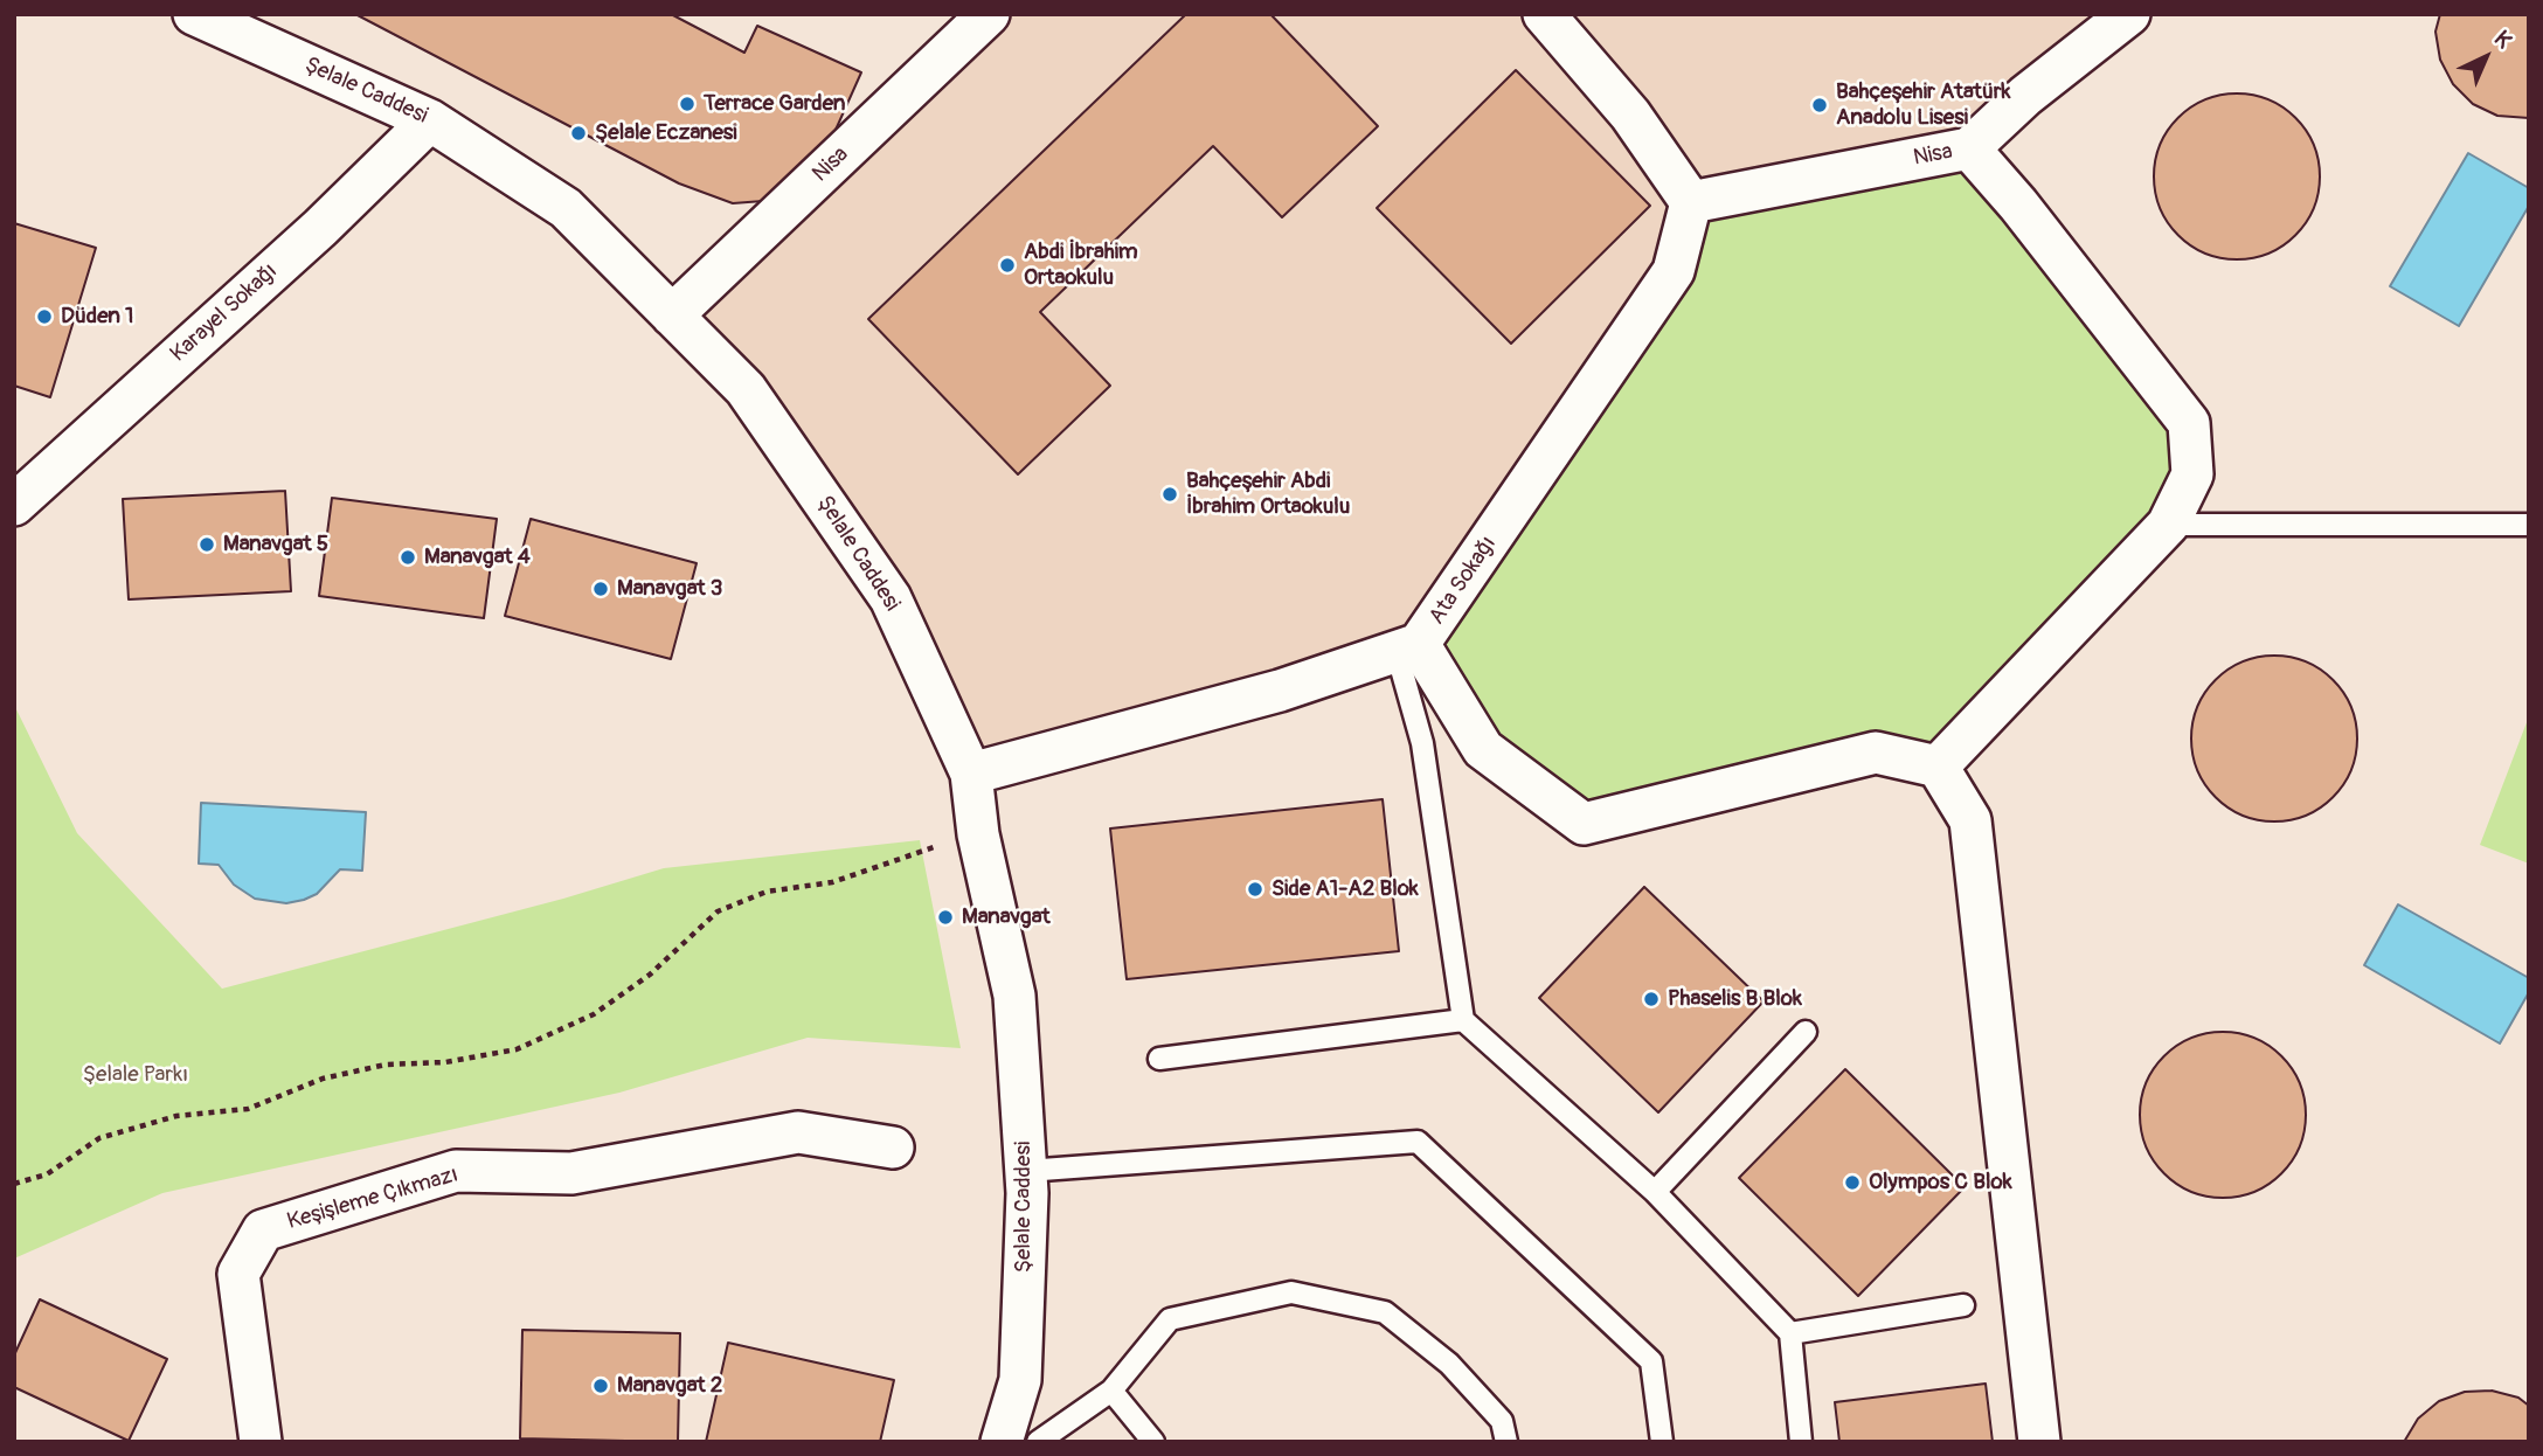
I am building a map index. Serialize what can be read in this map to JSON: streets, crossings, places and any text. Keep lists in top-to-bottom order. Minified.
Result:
{"streets":{"street":["Şelale Caddesi","Nisa","Karayel Sokağı","Ata Sokağı","Keşişleme Çıkmazı"]},"crossings":[["Şelale Caddesi","Nisa"],["Şelale Caddesi","Karayel Sokağı"],["Nisa","Ata Sokağı"]],"parks":["Şelale Parkı"],"places":["Terrace Garden","Bahçeşehir Atatürk Anadolu Lisesi","Şelale Eczanesi","Abdi İbrahim Ortaokulu","Düden 1","Bahçeşehir Abdi İbrahim Ortaokulu","Manavgat 5","Manavgat 4","Manavgat 3","Side A1-A2 Blok","Manavgat","Phaselis B Blok","Olympos C Blok","Manavgat 2"],"north":"top right"}
